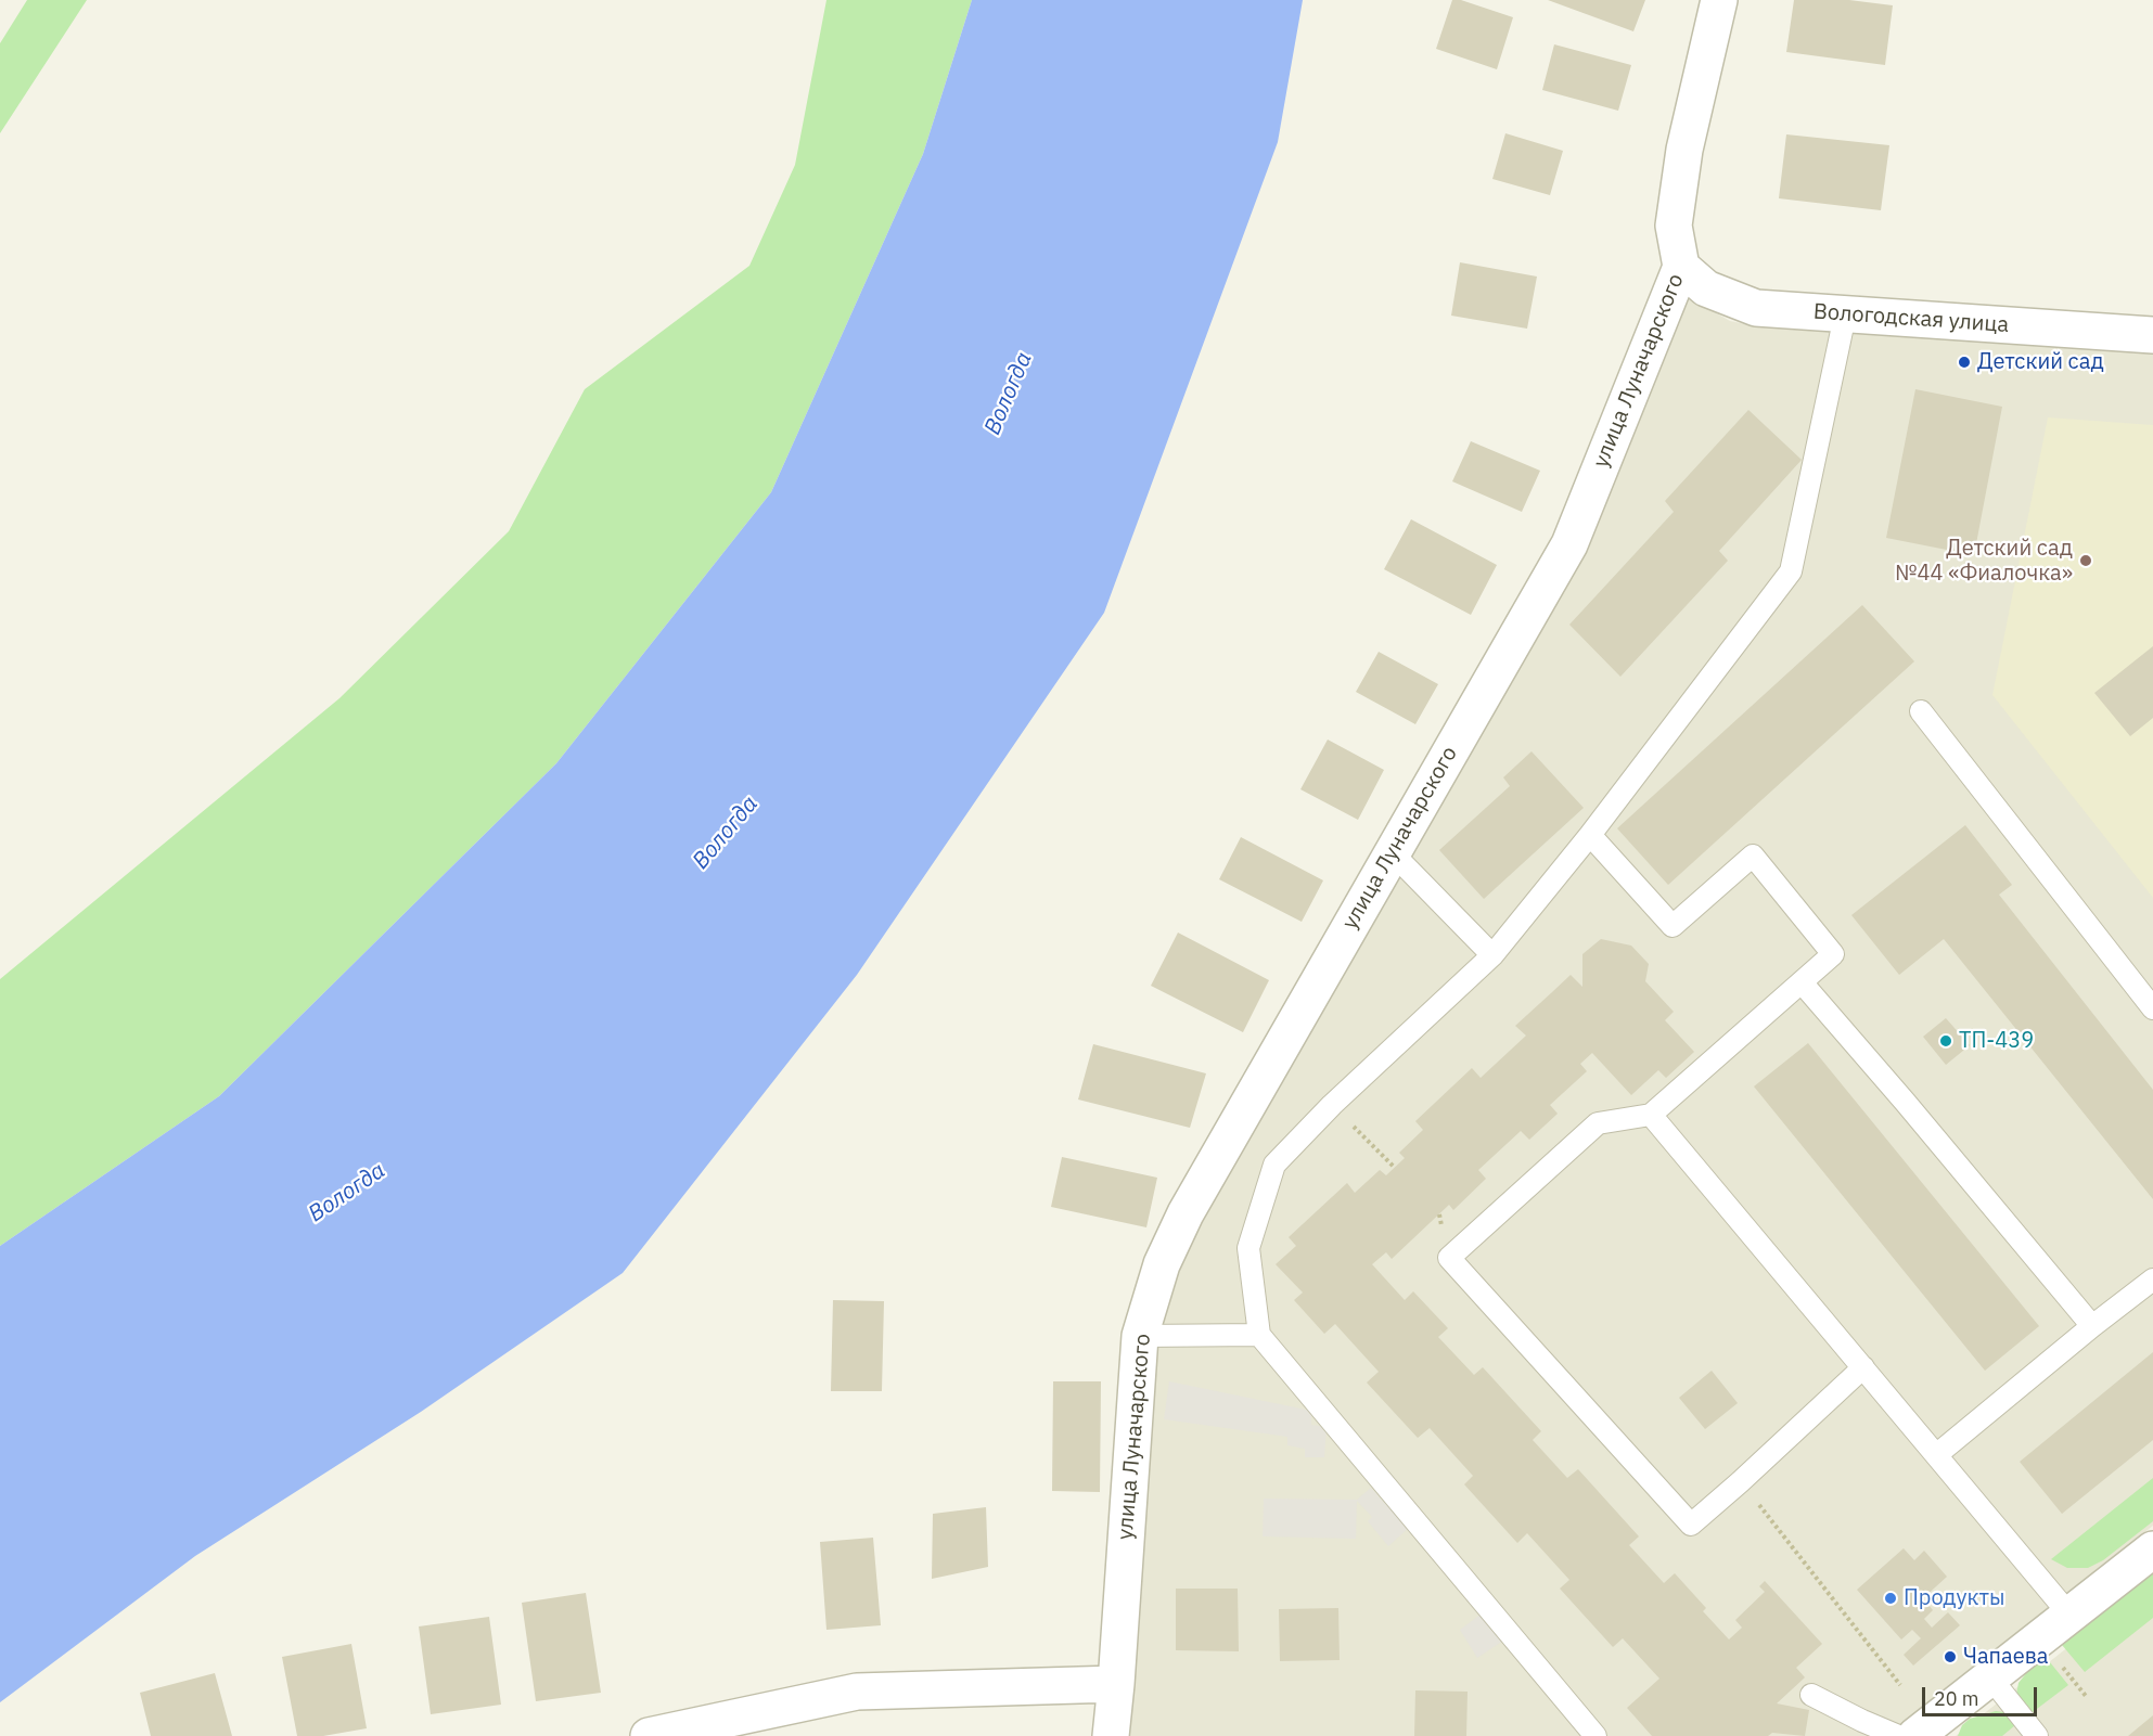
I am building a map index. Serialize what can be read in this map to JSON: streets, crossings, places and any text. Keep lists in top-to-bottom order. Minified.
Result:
{"streets":{"street":["Вологодская улица","улица Луначарского"]},"crossings":[["Вологодская улица","улица Луначарского"]],"water":["Вологда"],"places":["Детский сад","Детский сад №44 «Фиалочка»","ТП-439","Продукты","Чапаева"],"scale_bar":"20 m"}
